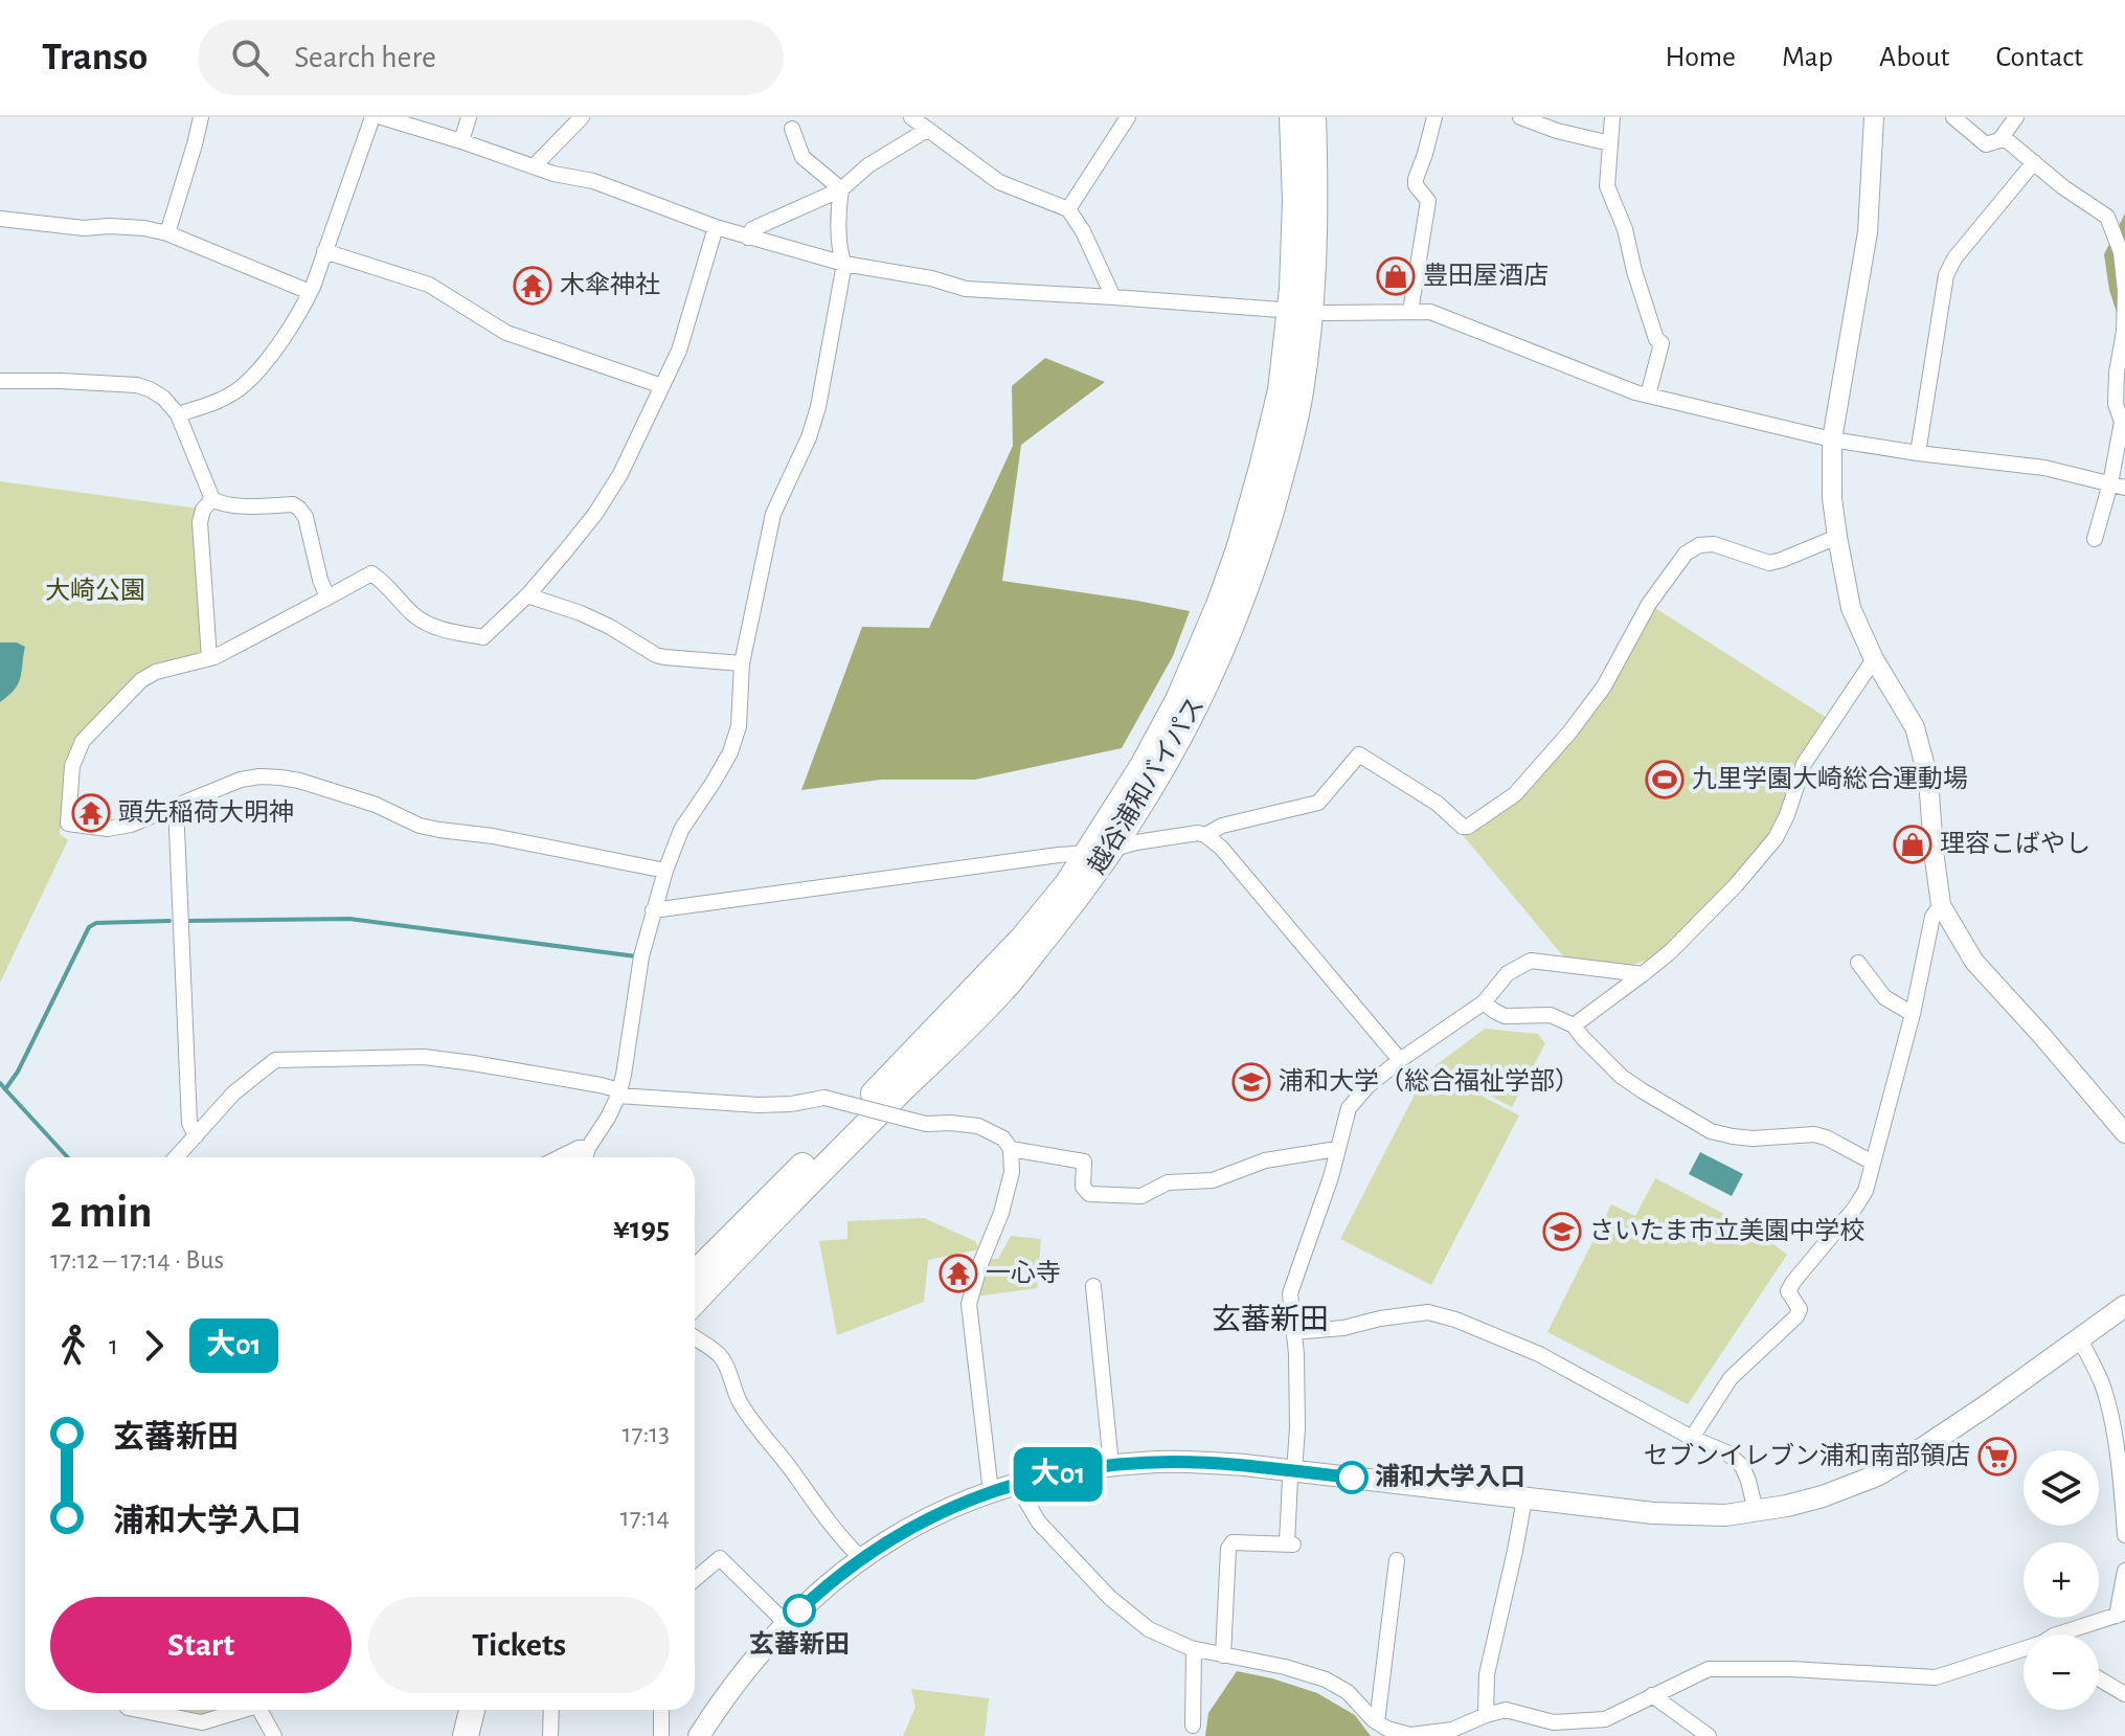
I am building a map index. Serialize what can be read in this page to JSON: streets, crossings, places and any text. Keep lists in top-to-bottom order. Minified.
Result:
{"streets":{"highway":["越谷浦和バイパス"]},"districts":["玄蕃新田"],"parks":["大崎公園"],"places":{"shop":["豊田屋酒店","理容こばやし"],"temple":["木傘神社","頭先稲荷大明神","一心寺"],"sports":["九里学園大崎総合運動場"],"school or university":["浦和大学（総合福祉学部）","さいたま市立美園中学校"],"supermarket":["セブンイレブン浦和南部領店"],"other":["浦和大学入口","玄蕃新田"]},"lines":["bus line 大01"],"page":{"header":"Transo","search":"Search here","nav":["Home","Map","About","Contact"],"on_map":"大01","heading":["2 min","17:12 – 17:14 · Bus","¥195"],"legs":["1","大01"],"list":[{"name":"玄蕃新田","value":"17:13"},{"name":"浦和大学入口","value":"17:14"}],"map_buttons":["+","−"],"buttons":["Start","Tickets"]}}
